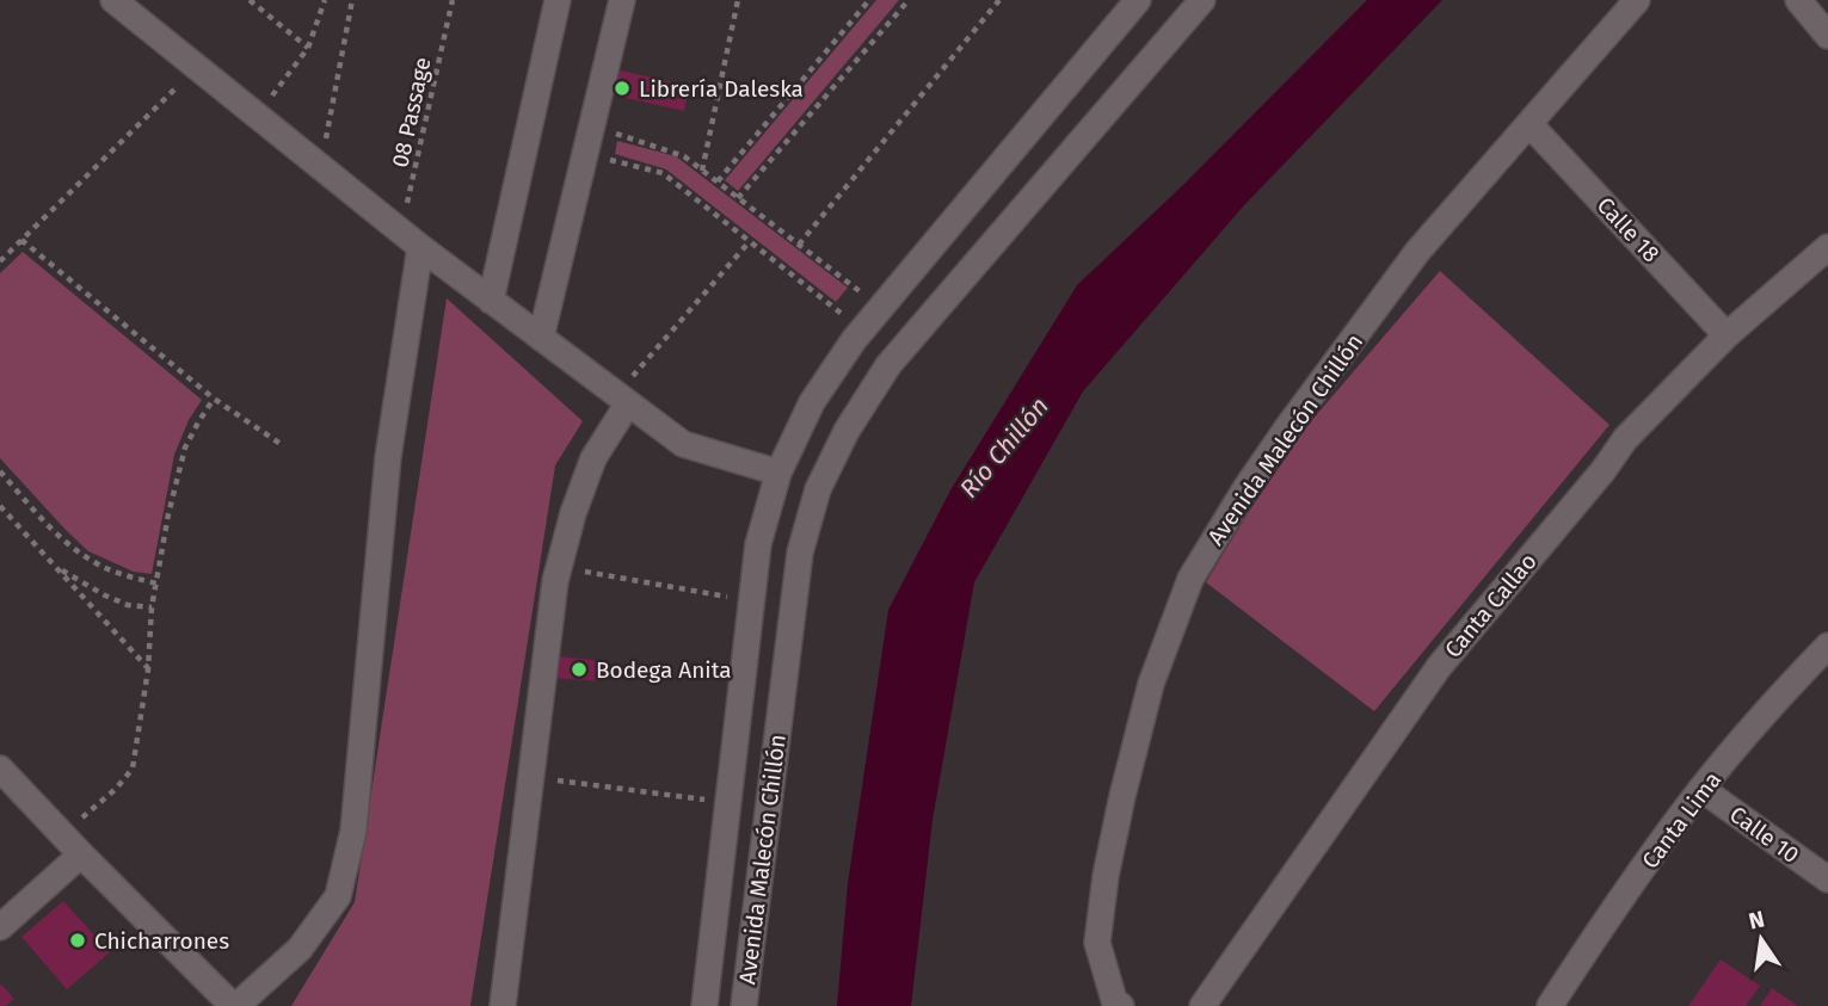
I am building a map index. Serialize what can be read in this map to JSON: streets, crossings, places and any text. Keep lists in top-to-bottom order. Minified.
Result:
{"streets":{"street":["Calle 18","Avenida Malecón Chillón","Canta Callao","Canta Lima","Calle 10"],"path":["08 Passage"]},"crossings":[["Calle 18","Avenida Malecón Chillón"],["Calle 18","Canta Callao"],["Canta Lima","Calle 10"]],"water":["Río Chillón"],"places":["Librería Daleska","Bodega Anita","Chicharrones"],"north":"top"}
